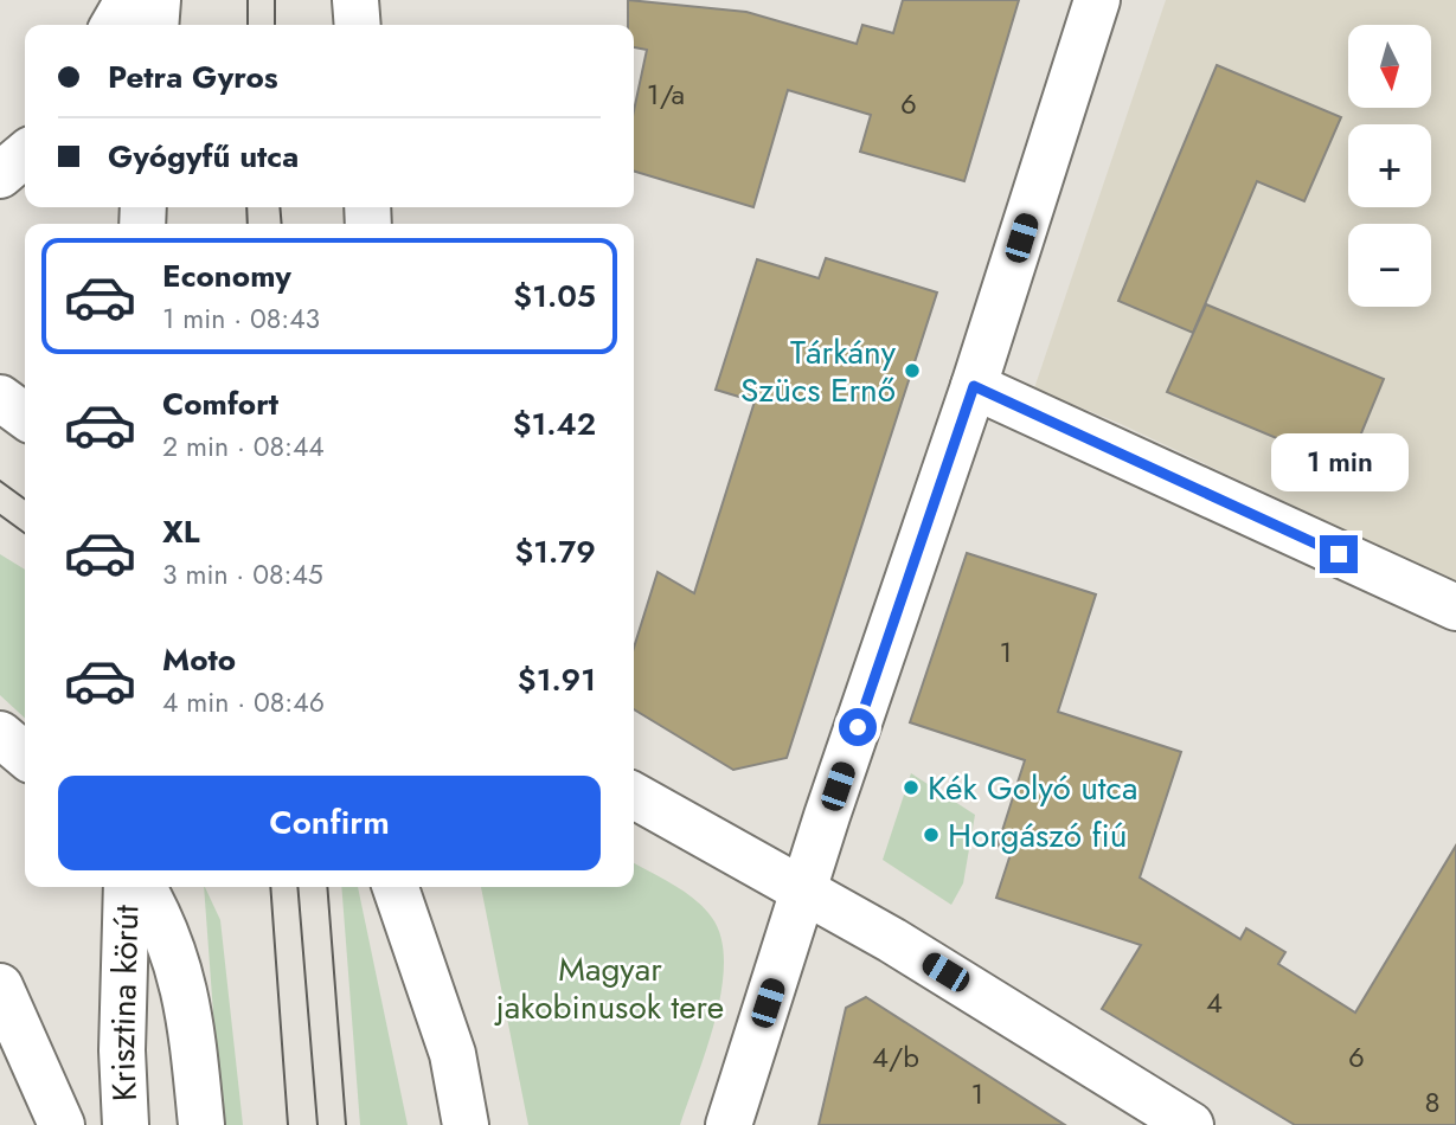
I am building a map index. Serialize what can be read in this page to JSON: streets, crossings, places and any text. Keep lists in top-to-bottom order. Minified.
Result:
{"streets":{"street":["Krisztina körút"]},"parks":["Magyar jakobinusok tere"],"places":["Tárkány Szücs Ernő","Kék Golyó utca","Horgászó fiú"],"house_numbers":["1/a","6","1","4","4/b","6","1","8"],"north":"bottom","page":{"map_buttons":["+","−"],"banner":["Petra Gyros","Gyógyfű utca"],"list":[{"name":"Economy","note":"1 min · 08:43","value":"$1.05"},{"name":"Comfort","note":"2 min · 08:44","value":"$1.42"},{"name":"XL","note":"3 min · 08:45","value":"$1.79"},{"name":"Moto","note":"4 min · 08:46","value":"$1.91"}],"bubble":"1 min","buttons":"Confirm"}}
